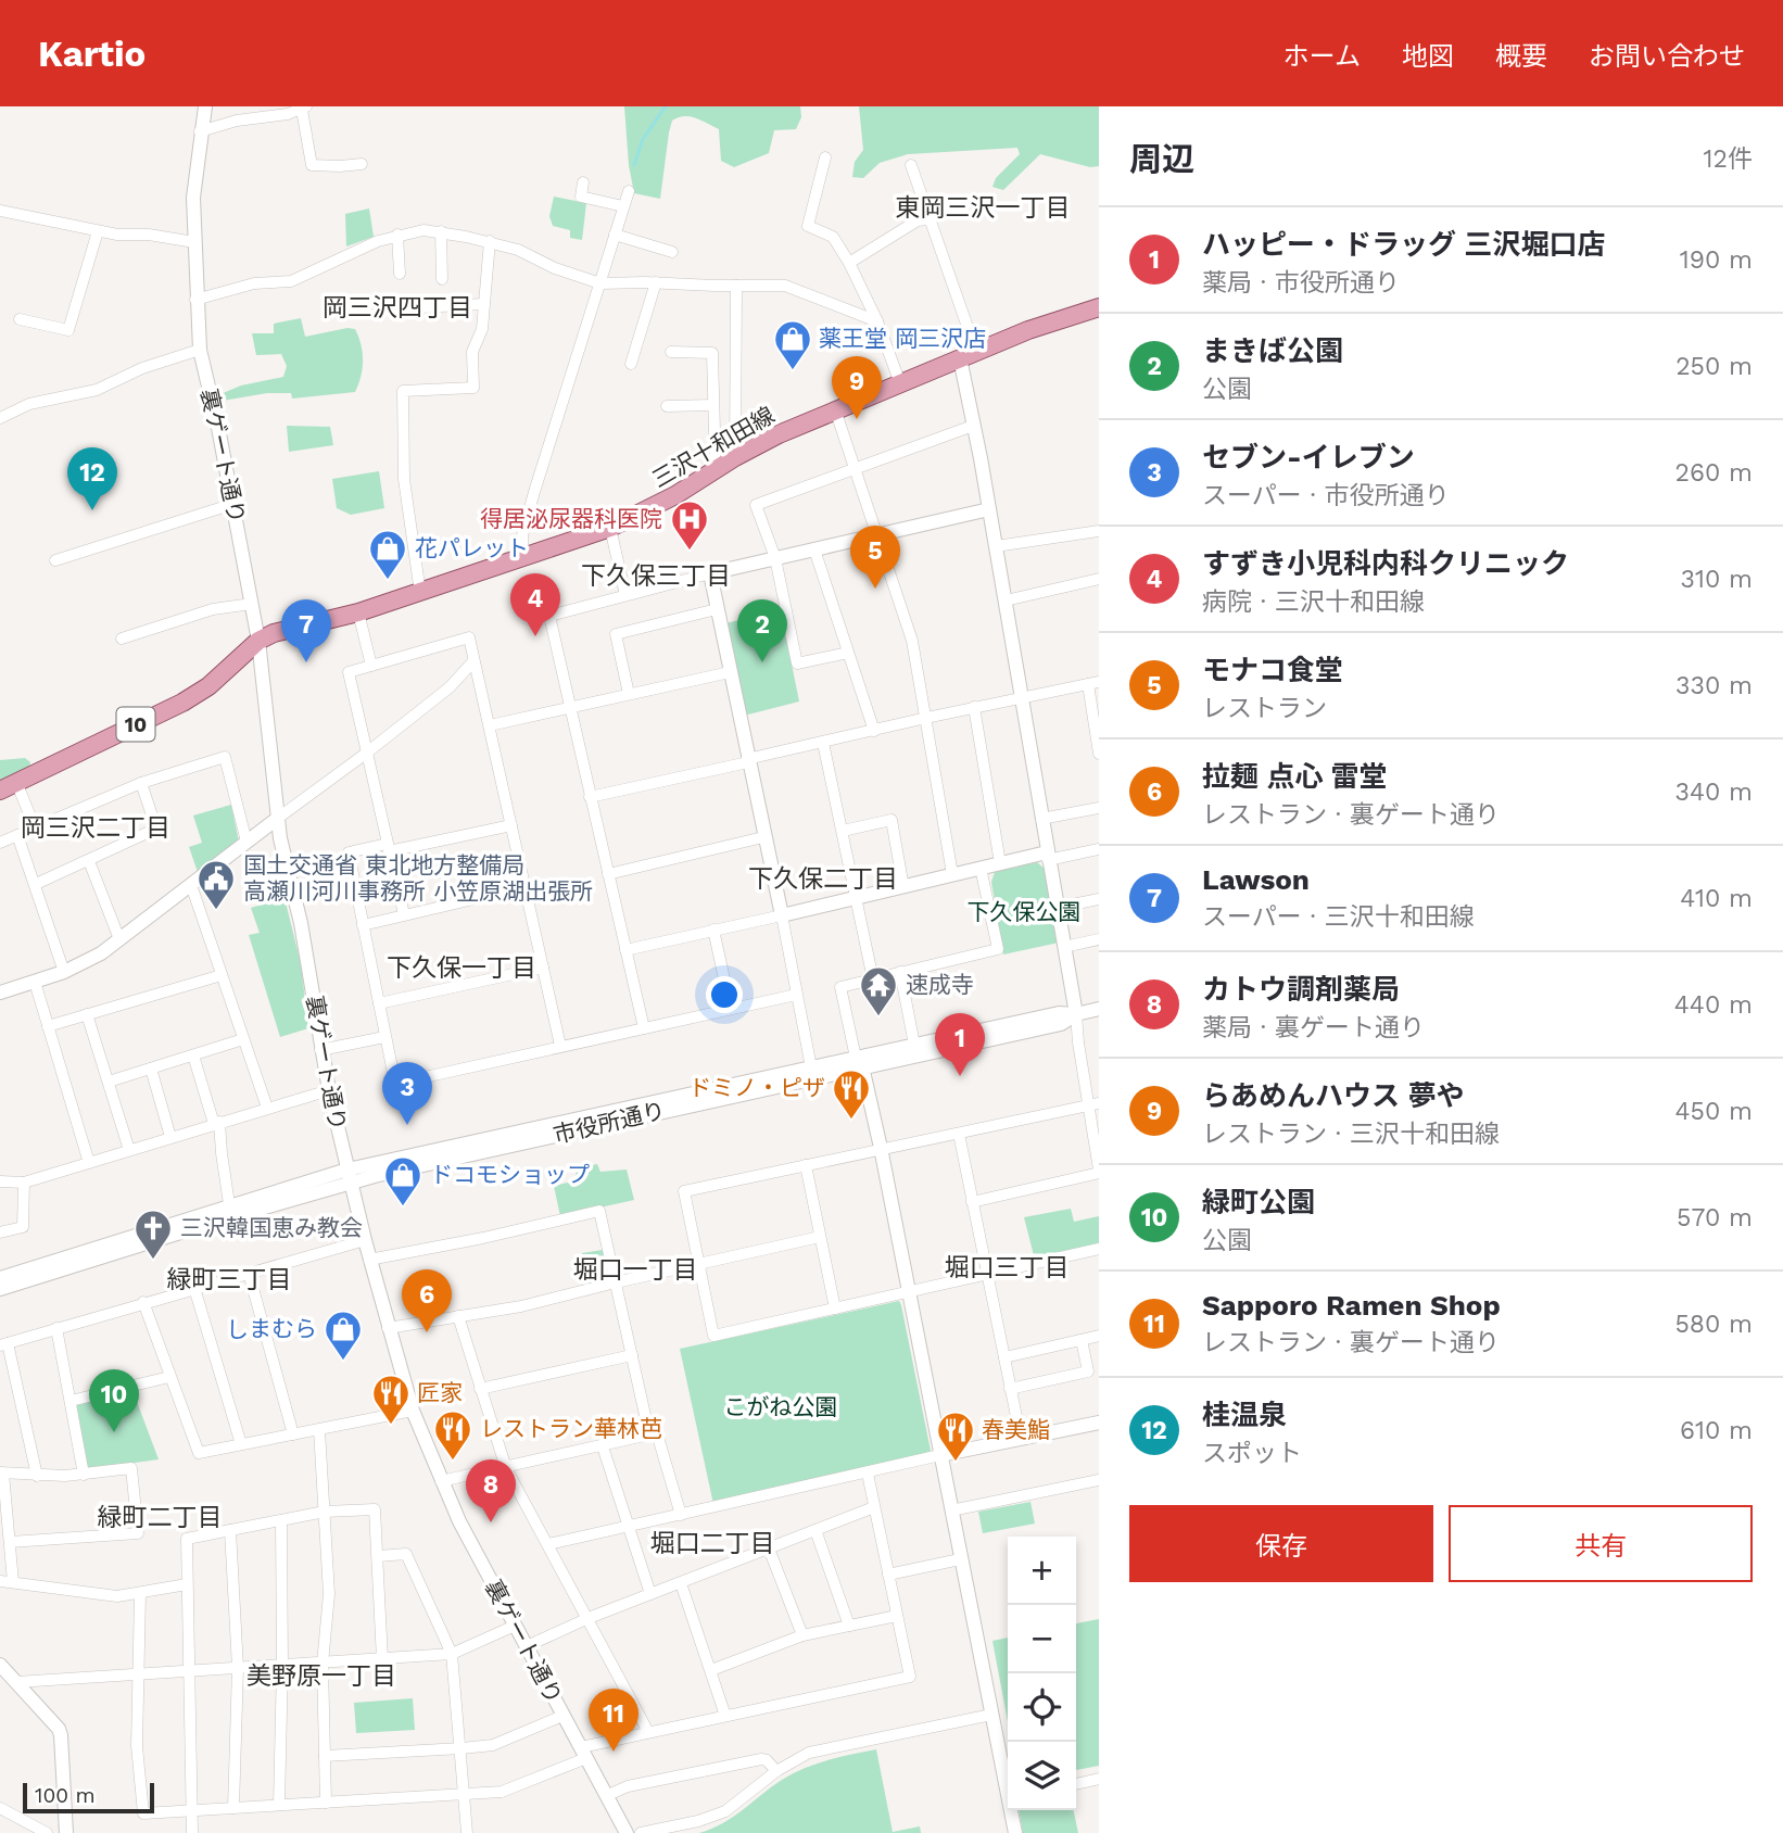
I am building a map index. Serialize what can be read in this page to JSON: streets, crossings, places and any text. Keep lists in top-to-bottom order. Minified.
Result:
{"streets":{"main road":["三沢十和田線","10"],"street":["裏ゲート通り","市役所通り"]},"crossings":[["三沢十和田線","裏ゲート通り"],["三沢十和田線","10"],["裏ゲート通り","10"],["裏ゲート通り","市役所通り"]],"districts":["東岡三沢一丁目","岡三沢四丁目","下久保三丁目","岡三沢二丁目","下久保二丁目","下久保一丁目","堀口三丁目","堀口一丁目","緑町三丁目","緑町二丁目","堀口二丁目","美野原一丁目"],"parks":["下久保公園","こがね公園"],"places":{"shop":["薬王堂 岡三沢店","花パレット","ドコモショップ","しまむら"],"hospital":["得居泌尿器科医院"],"public building":["国土交通省 東北地方整備局 高瀬川河川事務所 小笠原湖出張所"],"temple":["速成寺"],"restaurant":["ドミノ・ピザ","匠家","レストラン華林芭","春美鮨"],"church":["三沢韓国恵み教会"]},"scale_bar":"100 m","page":{"header":"Kartio","nav":["ホーム","地図","概要","お問い合わせ"],"heading":["周辺","12件"],"list":[{"mark":"1","name":"ハッピー・ドラッグ 三沢堀口店","note":"薬局 · 市役所通り","value":"190 m"},{"mark":"2","name":"まきば公園","note":"公園","value":"250 m"},{"mark":"3","name":"セブン-イレブン","note":"スーパー · 市役所通り","value":"260 m"},{"mark":"4","name":"すずき小児科内科クリニック","note":"病院 · 三沢十和田線","value":"310 m"},{"mark":"5","name":"モナコ食堂","note":"レストラン","value":"330 m"},{"mark":"6","name":"拉麺 点心 雷堂","note":"レストラン · 裏ゲート通り","value":"340 m"},{"mark":"7","name":"Lawson","note":"スーパー · 三沢十和田線","value":"410 m"},{"mark":"8","name":"カトウ調剤薬局","note":"薬局 · 裏ゲート通り","value":"440 m"},{"mark":"9","name":"らあめんハウス 夢や","note":"レストラン · 三沢十和田線","value":"450 m"},{"mark":"10","name":"緑町公園","note":"公園","value":"570 m"},{"mark":"11","name":"Sapporo Ramen Shop","note":"レストラン · 裏ゲート通り","value":"580 m"},{"mark":"12","name":"桂温泉","note":"スポット","value":"610 m"}],"pins":["9","12","5","4","2","7","1","3","6","10","8","11"],"buttons":["保存","共有"],"map_buttons":["+","−"],"scale":"100 m"}}
